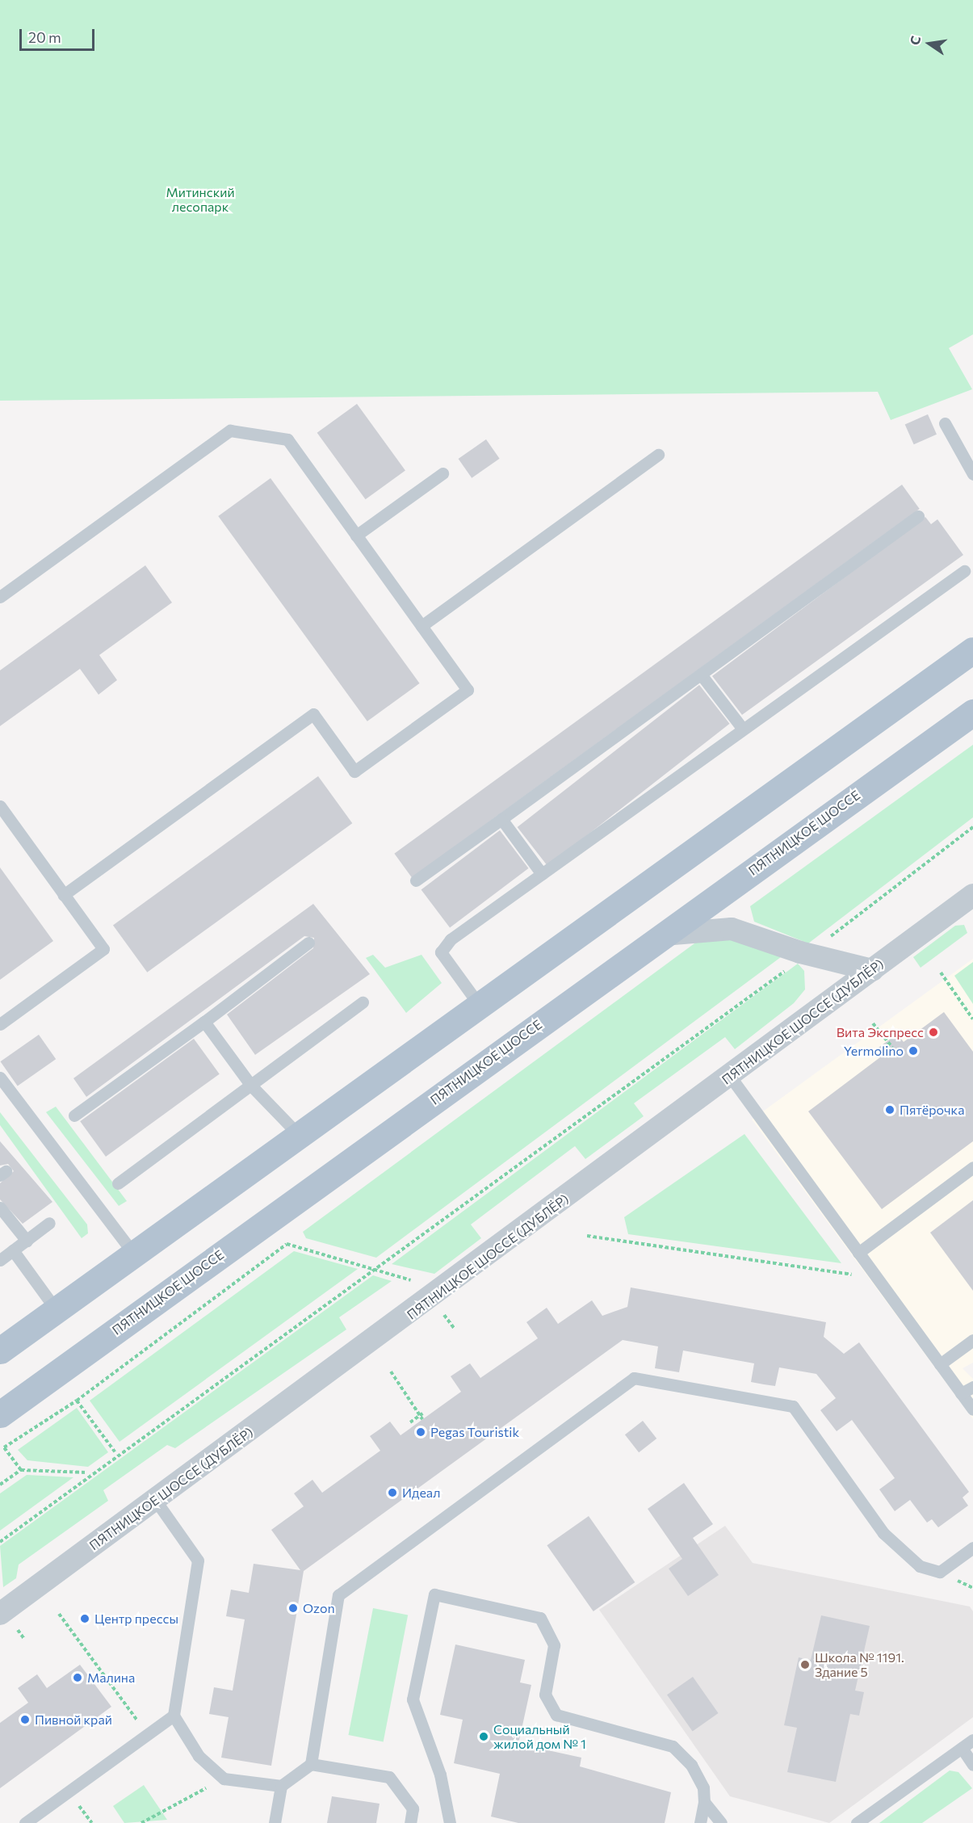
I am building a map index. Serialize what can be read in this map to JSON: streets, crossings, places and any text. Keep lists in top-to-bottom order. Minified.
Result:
{"streets":{"main road":["ПЯТНИЦКОЕ ШОССЕ"],"street":["ПЯТНИЦКОЕ ШОССЕ (ДУБЛЁР)"]},"parks":["Митинский лесопарк"],"places":["Вита Экспресс","Yermolino","Пятёрочка","Pegas Touristik","Идеал","Ozon","Центр прессы","Школа № 1191. Здание 5","Малина","Пивной край","Социальный жилой дом № 1"],"scale_bar":"20 m","north":"left"}
